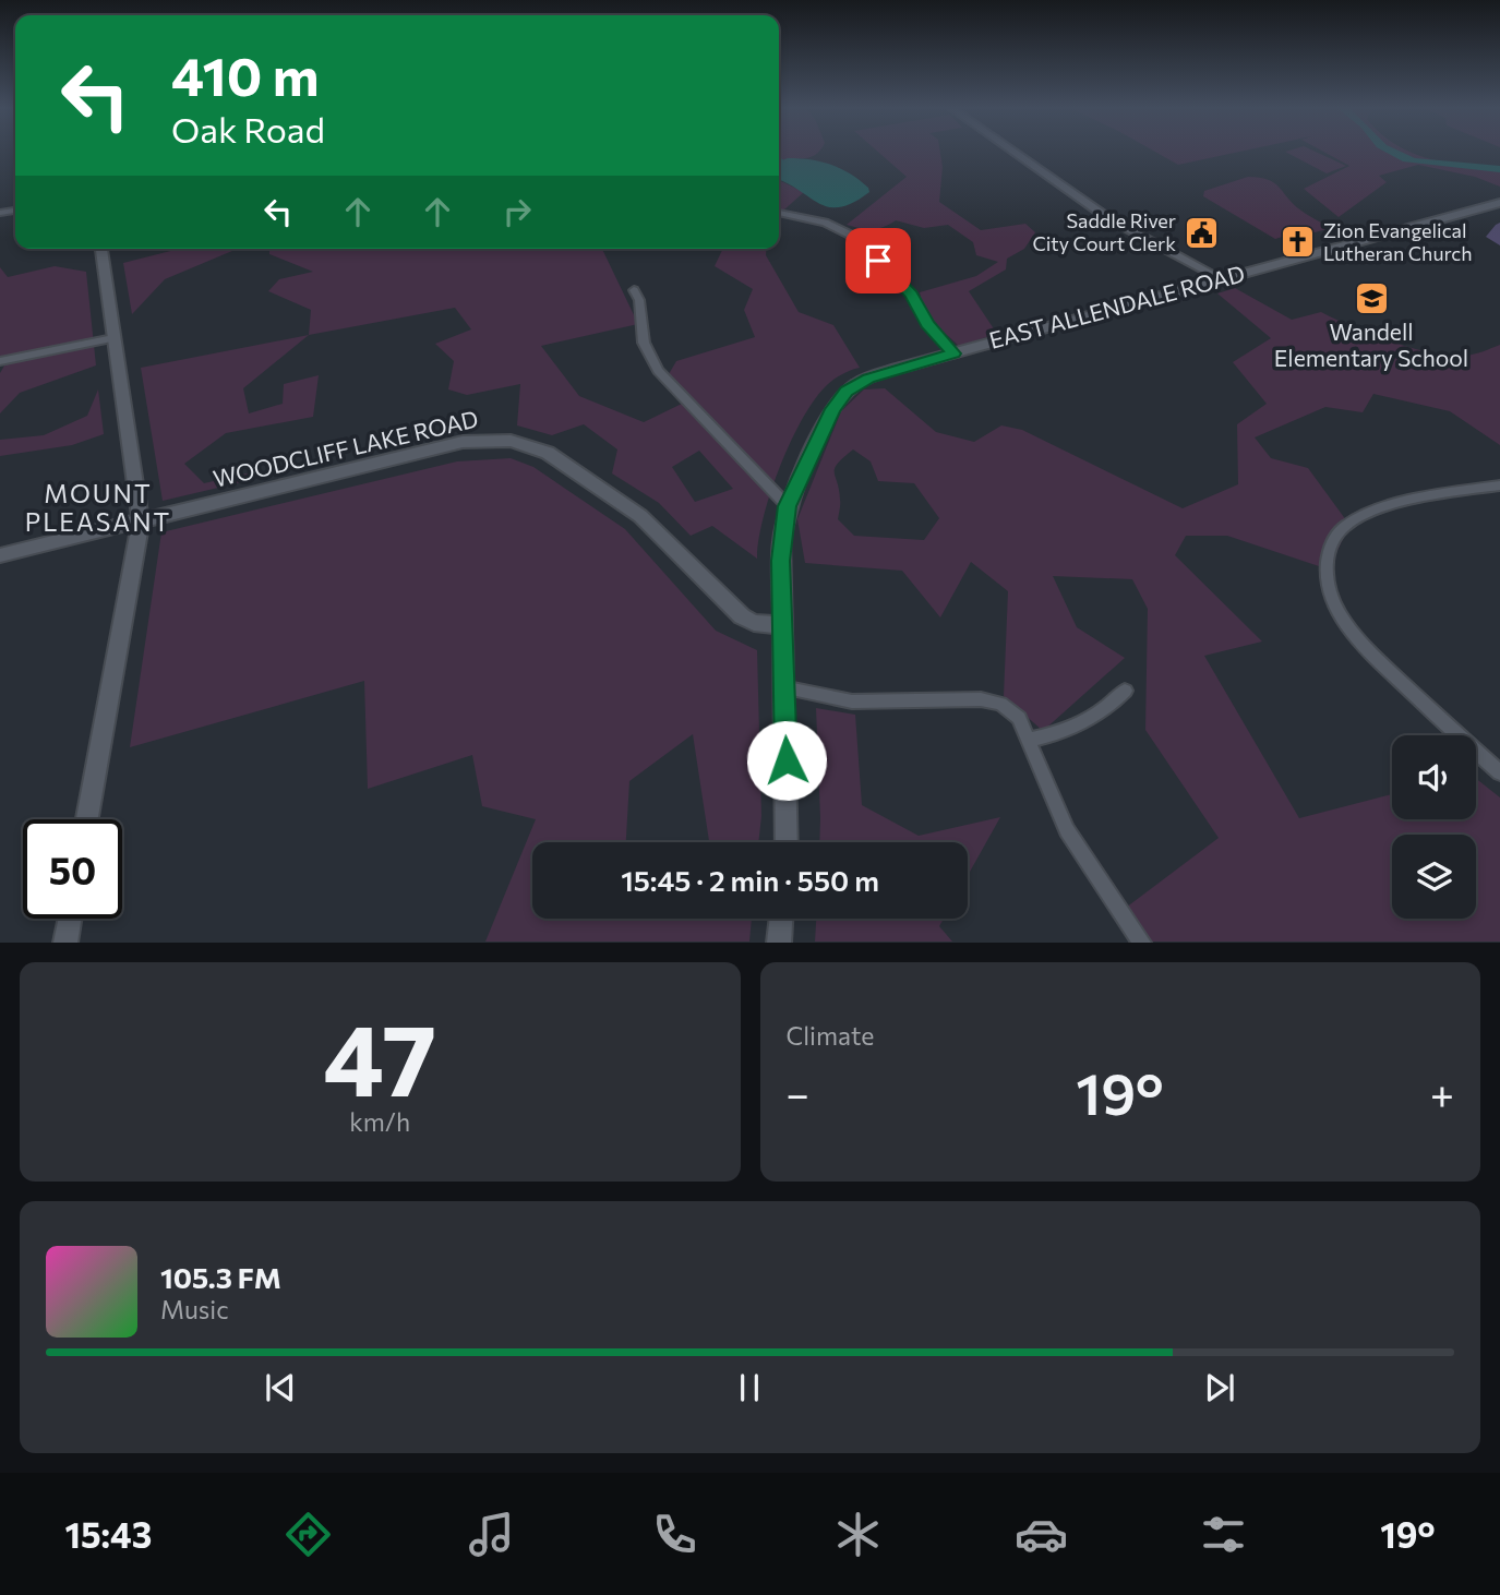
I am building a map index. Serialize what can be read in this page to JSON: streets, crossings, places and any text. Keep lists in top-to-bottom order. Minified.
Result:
{"streets":{"main road":["EAST ALLENDALE ROAD","WOODCLIFF LAKE ROAD"]},"crossings":[["EAST ALLENDALE ROAD","WOODCLIFF LAKE ROAD"]],"districts":["MOUNT PLEASANT"],"places":{"public building":["Saddle River City Court Clerk"],"church":["Zion Evangelical Lutheran Church"],"school or university":["Wandell Elementary School"]},"page":{"turn":["410 m","Oak Road"],"limit":"50","trip":"15:45 · 2 min · 550 m","tile":[["47","km/h"],"Climate"],"heat":["−","19°","+"],"song":["105.3 FM","Music"],"tabs":["15:43","19°"]}}
